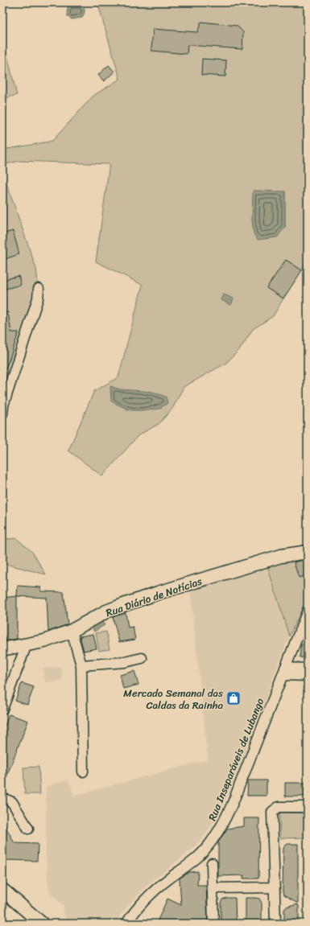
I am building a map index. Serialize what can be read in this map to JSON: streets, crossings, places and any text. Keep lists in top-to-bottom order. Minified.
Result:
{"streets":{"main road":["Rua Diário de Notícias"],"street":["Rua Inseparáveis de Lubango"]},"places":{"shop":["Mercado Semanal das Caldas da Rainha"]}}
